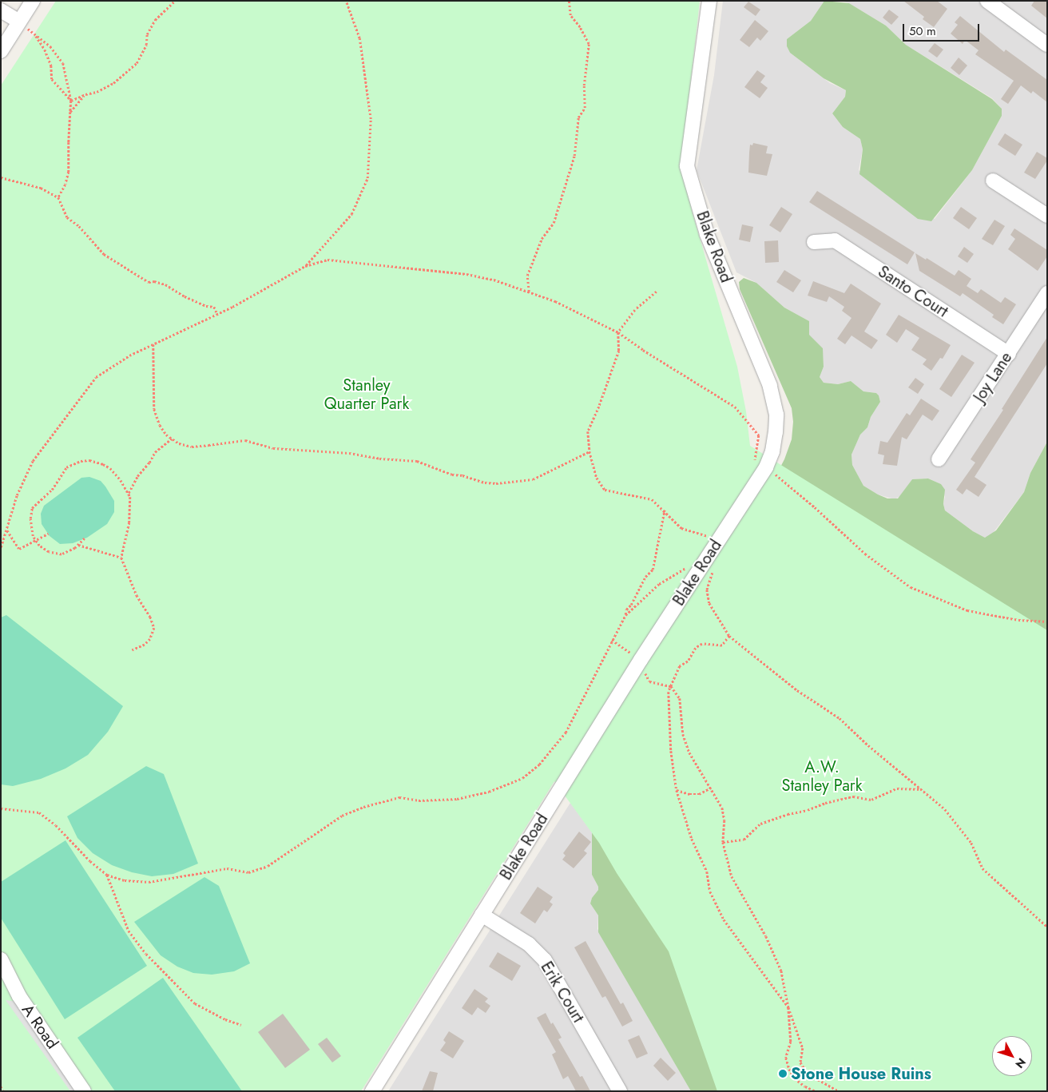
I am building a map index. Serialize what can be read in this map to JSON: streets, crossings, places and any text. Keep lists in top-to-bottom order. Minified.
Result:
{"streets":{"street":["Blake Road","Santo Court","Joy Lane","Erik Court","A Road"]},"crossings":[["Blake Road","Erik Court"],["Santo Court","Joy Lane"]],"parks":["Stanley Quarter Park","A.W. Stanley Park"],"places":["Stone House Ruins"],"scale_bar":"50 m","north":"bottom right"}
